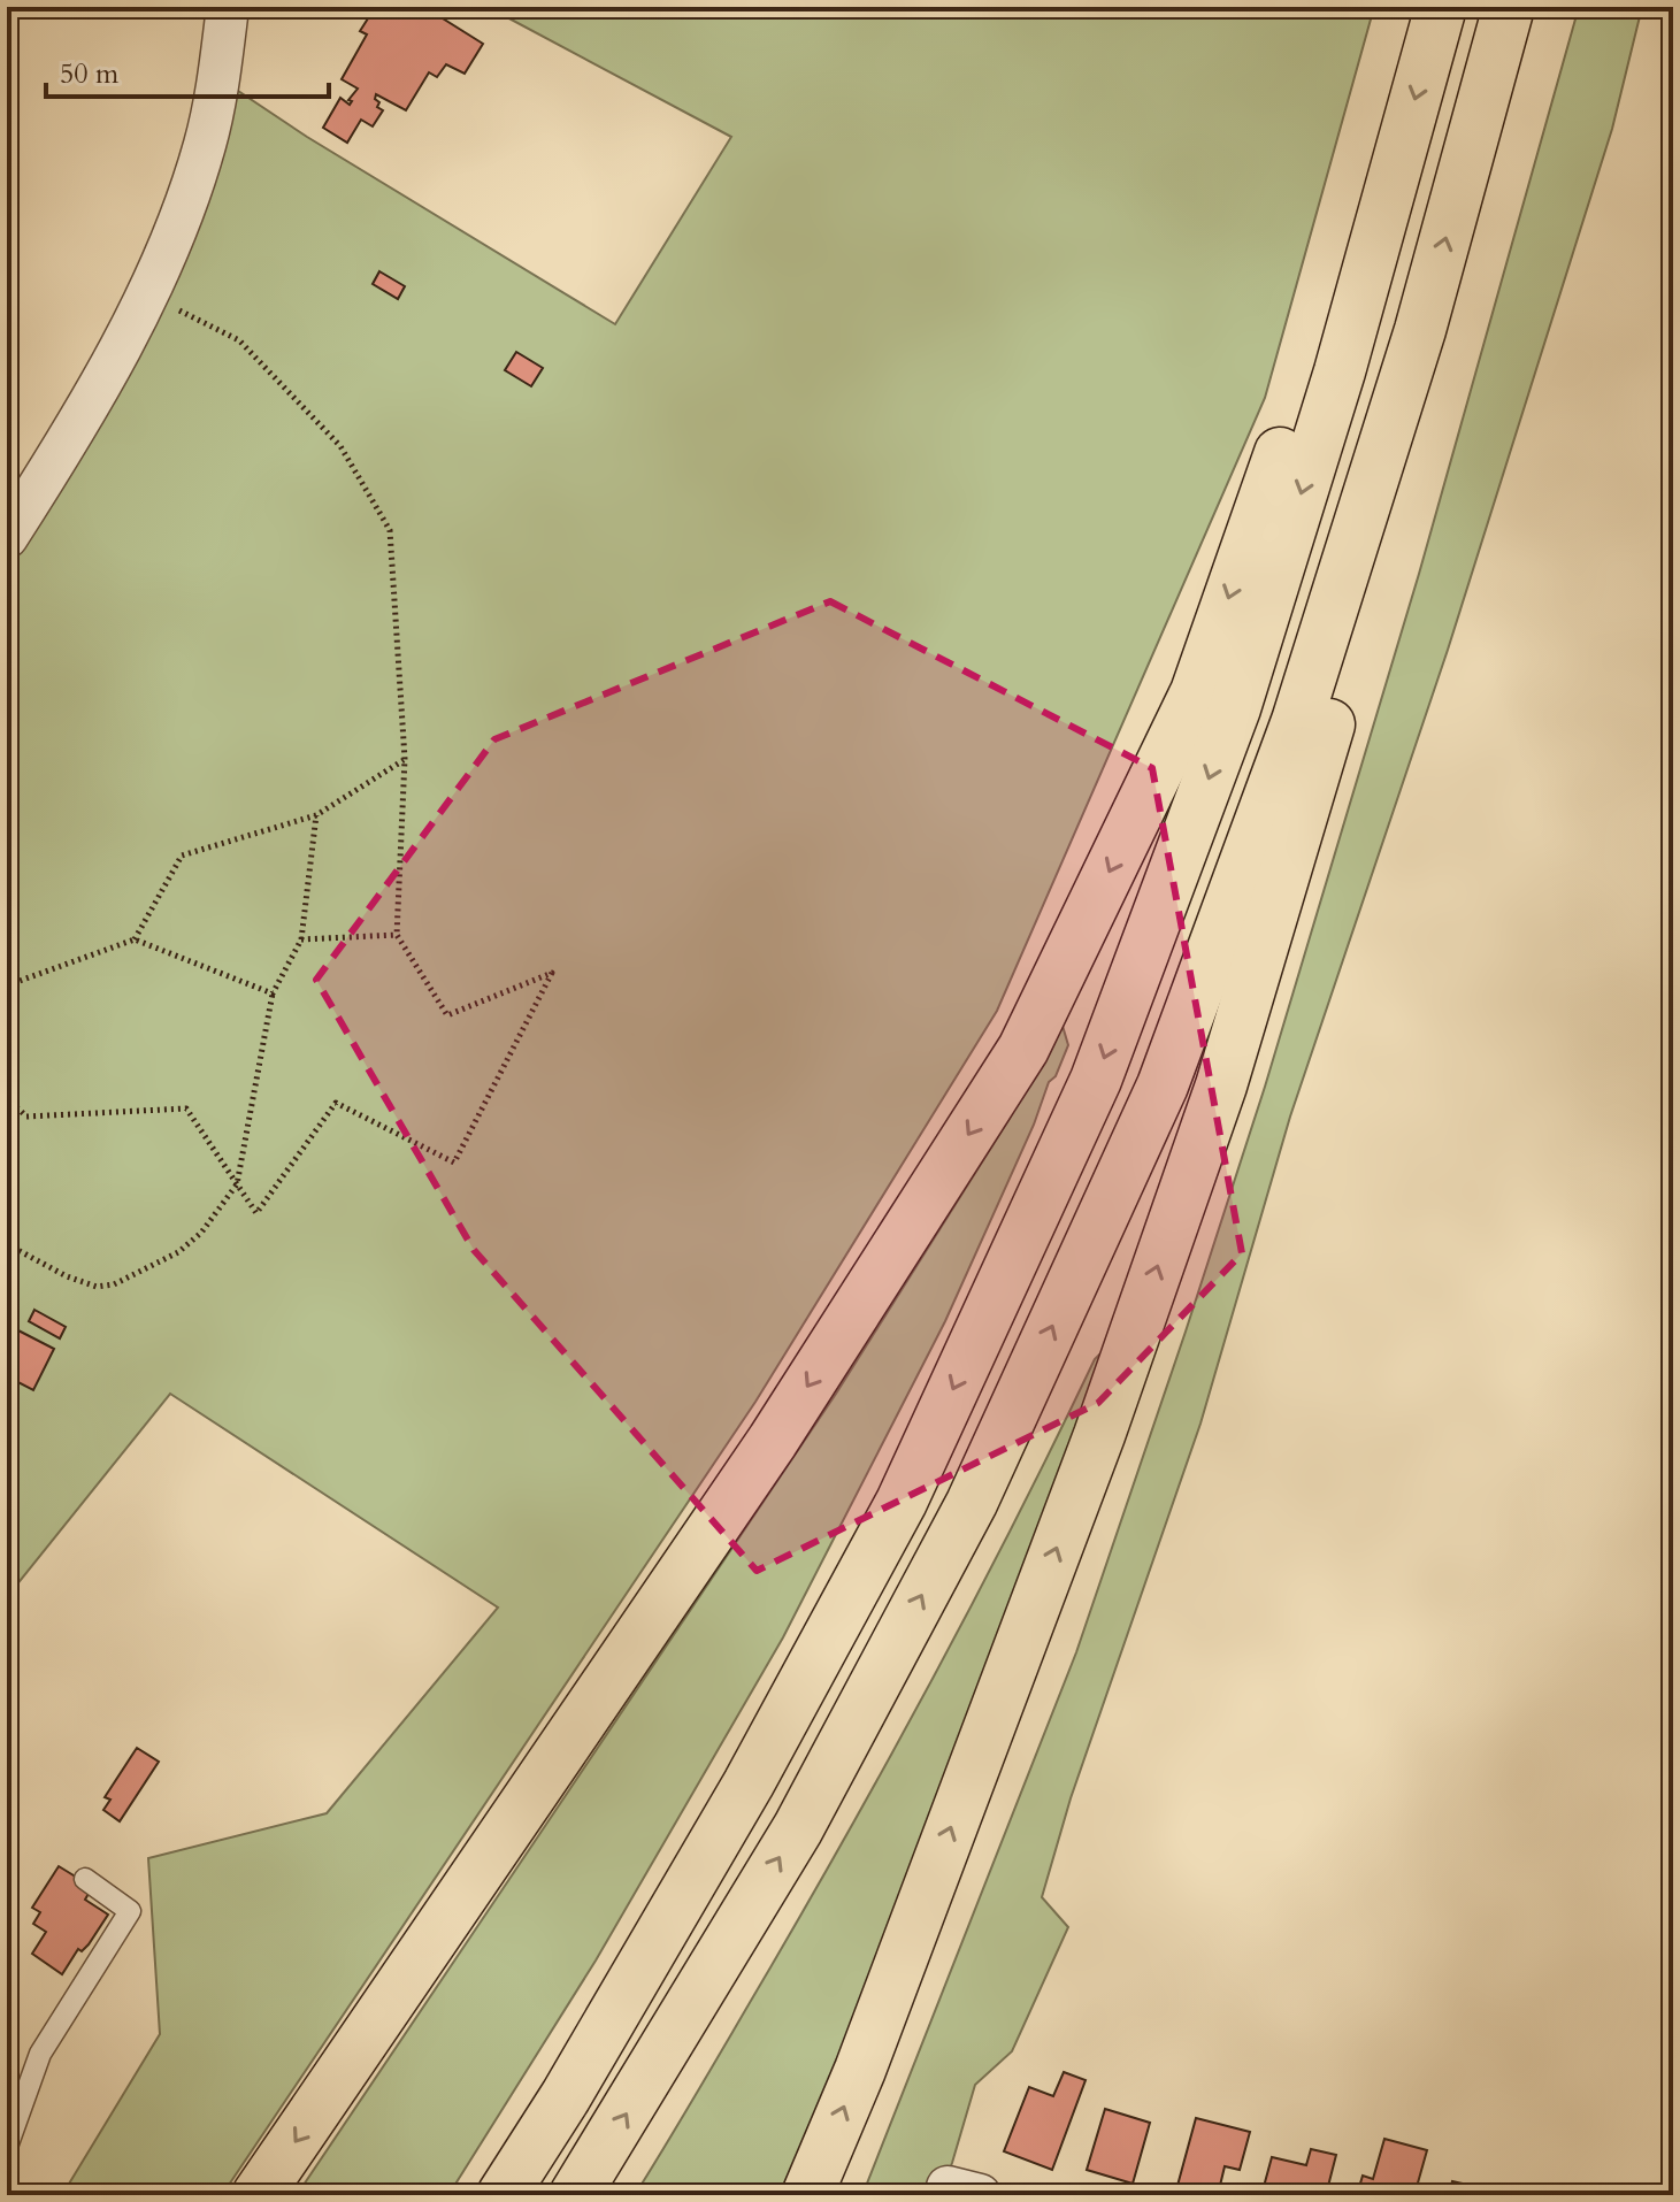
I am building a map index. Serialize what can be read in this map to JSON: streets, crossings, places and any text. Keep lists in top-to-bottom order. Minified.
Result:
{"scale_bar":"50 m"}
